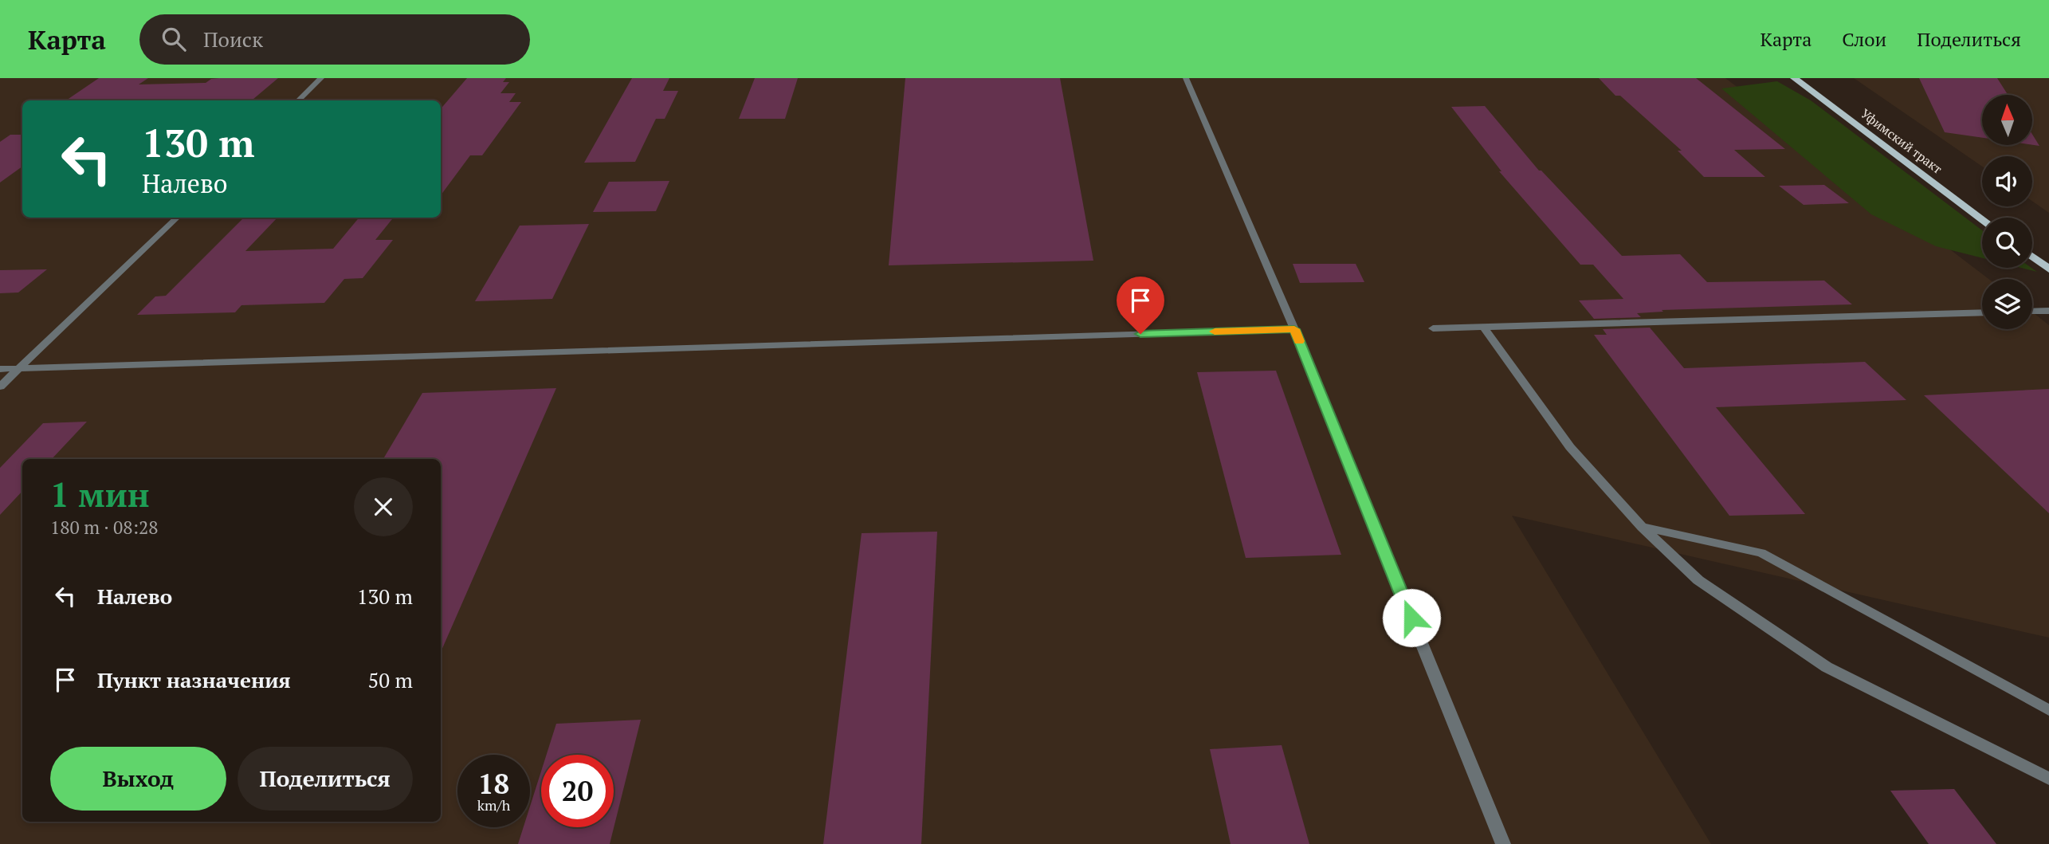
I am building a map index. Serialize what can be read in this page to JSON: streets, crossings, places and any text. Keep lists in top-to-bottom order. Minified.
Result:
{"streets":{"main road":["Уфимский тракт"]},"north":"top","page":{"header":"Карта","search":"Поиск","nav":["Карта","Слои","Поделиться"],"turn":["130 m","Налево"],"heading":["1 мин","180 m · 08:28"],"list":[{"name":"Налево","value":"130 m"},{"name":"Пункт назначения","value":"50 m"}],"buttons":["Выход","Поделиться"],"speed":"18 km/h","limit":"20"}}
